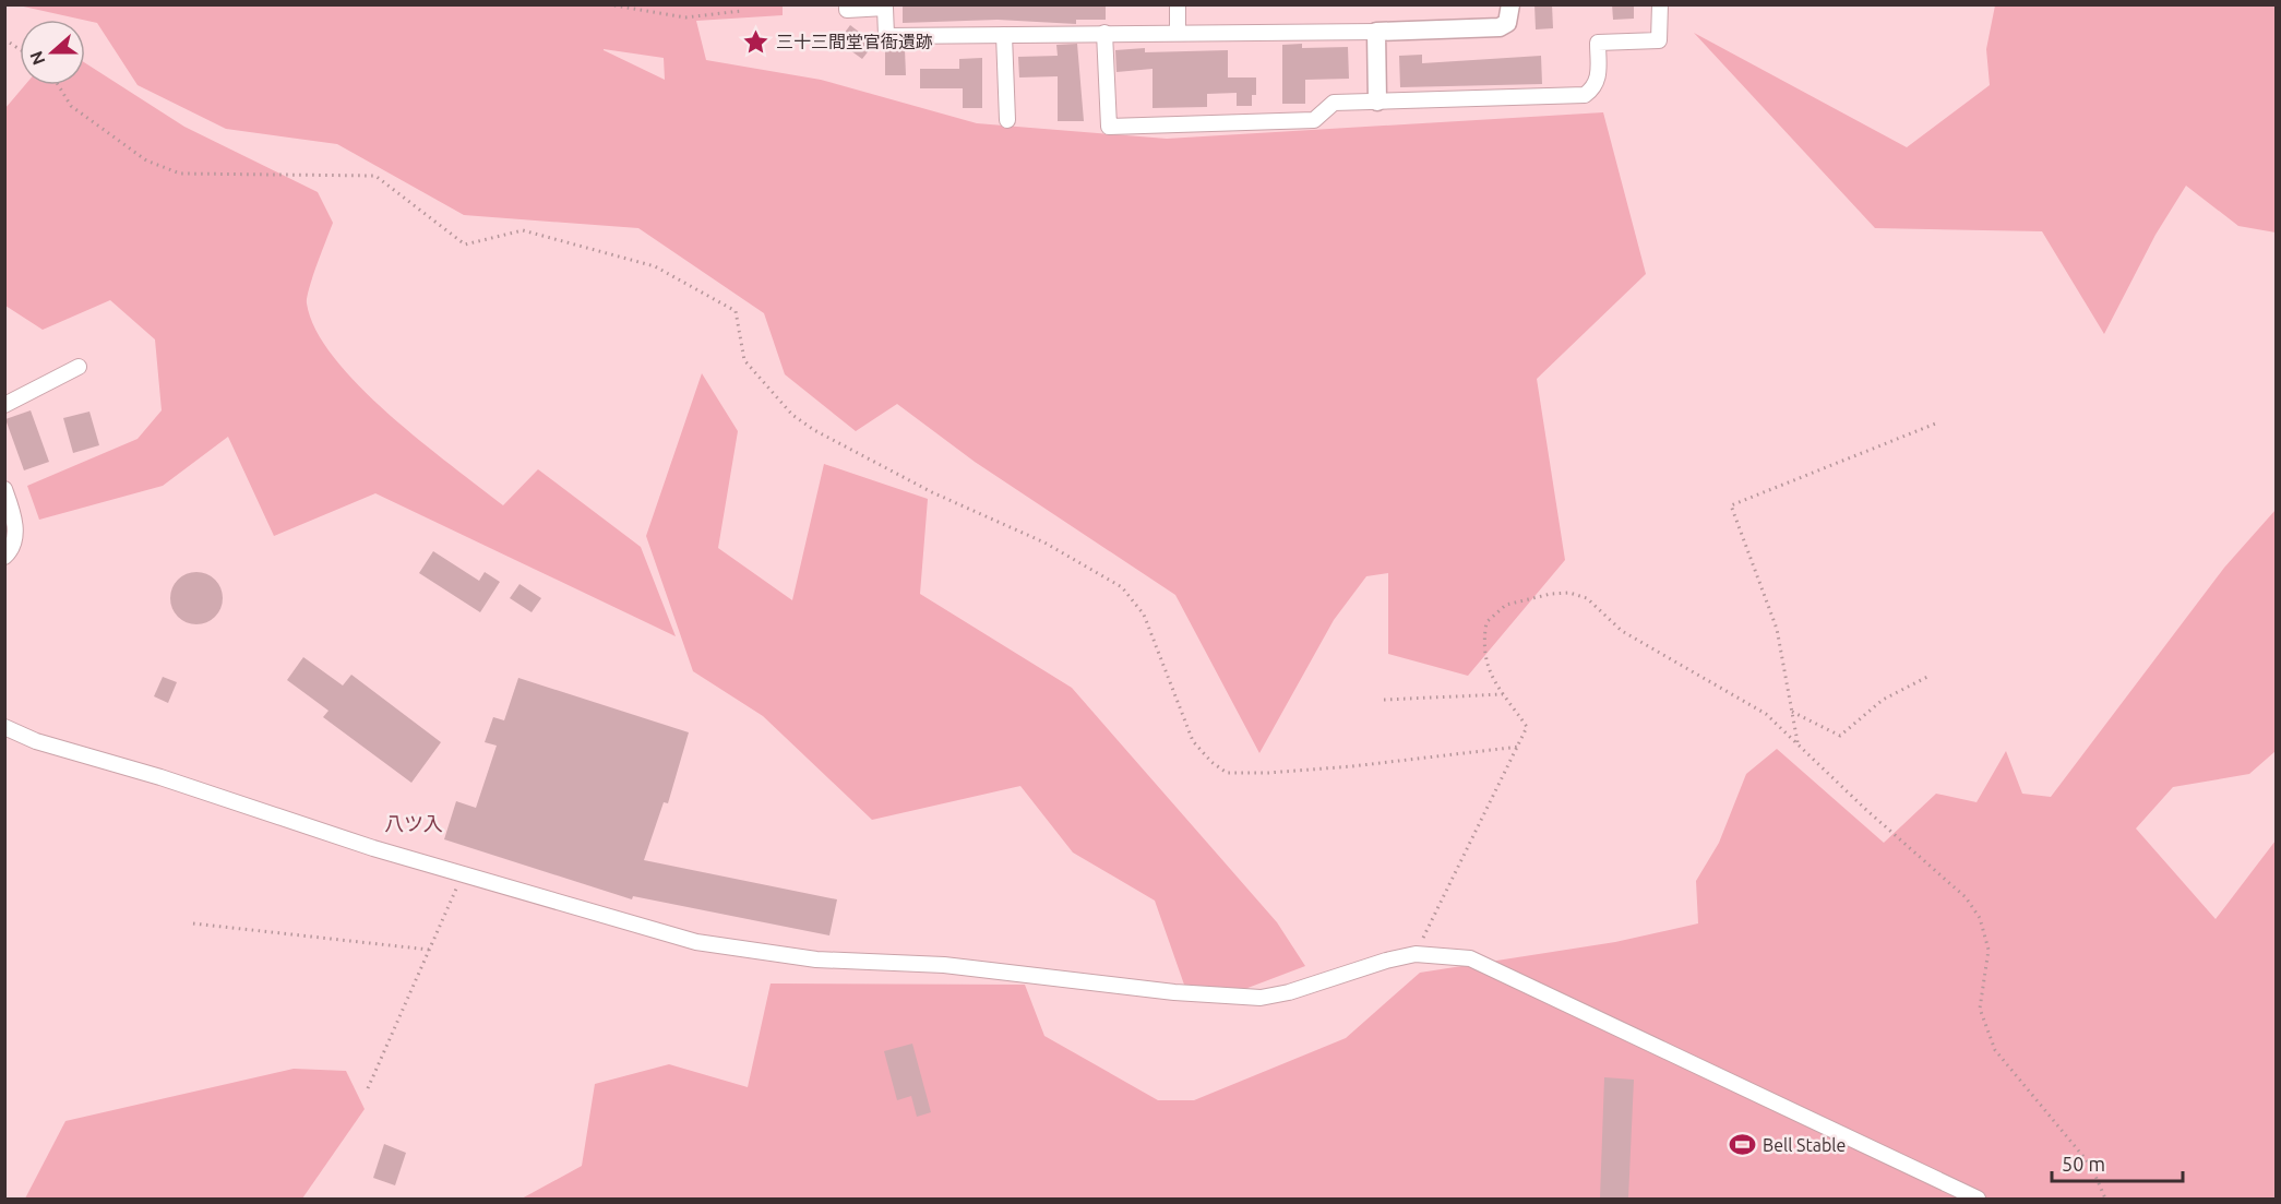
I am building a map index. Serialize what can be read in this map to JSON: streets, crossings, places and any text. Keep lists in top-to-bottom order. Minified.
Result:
{"districts":["八ツ入"],"places":{"place":["三十三間堂官衙遺跡"],"sports":["Bell Stable"]},"scale_bar":"50 m","north":"left"}
